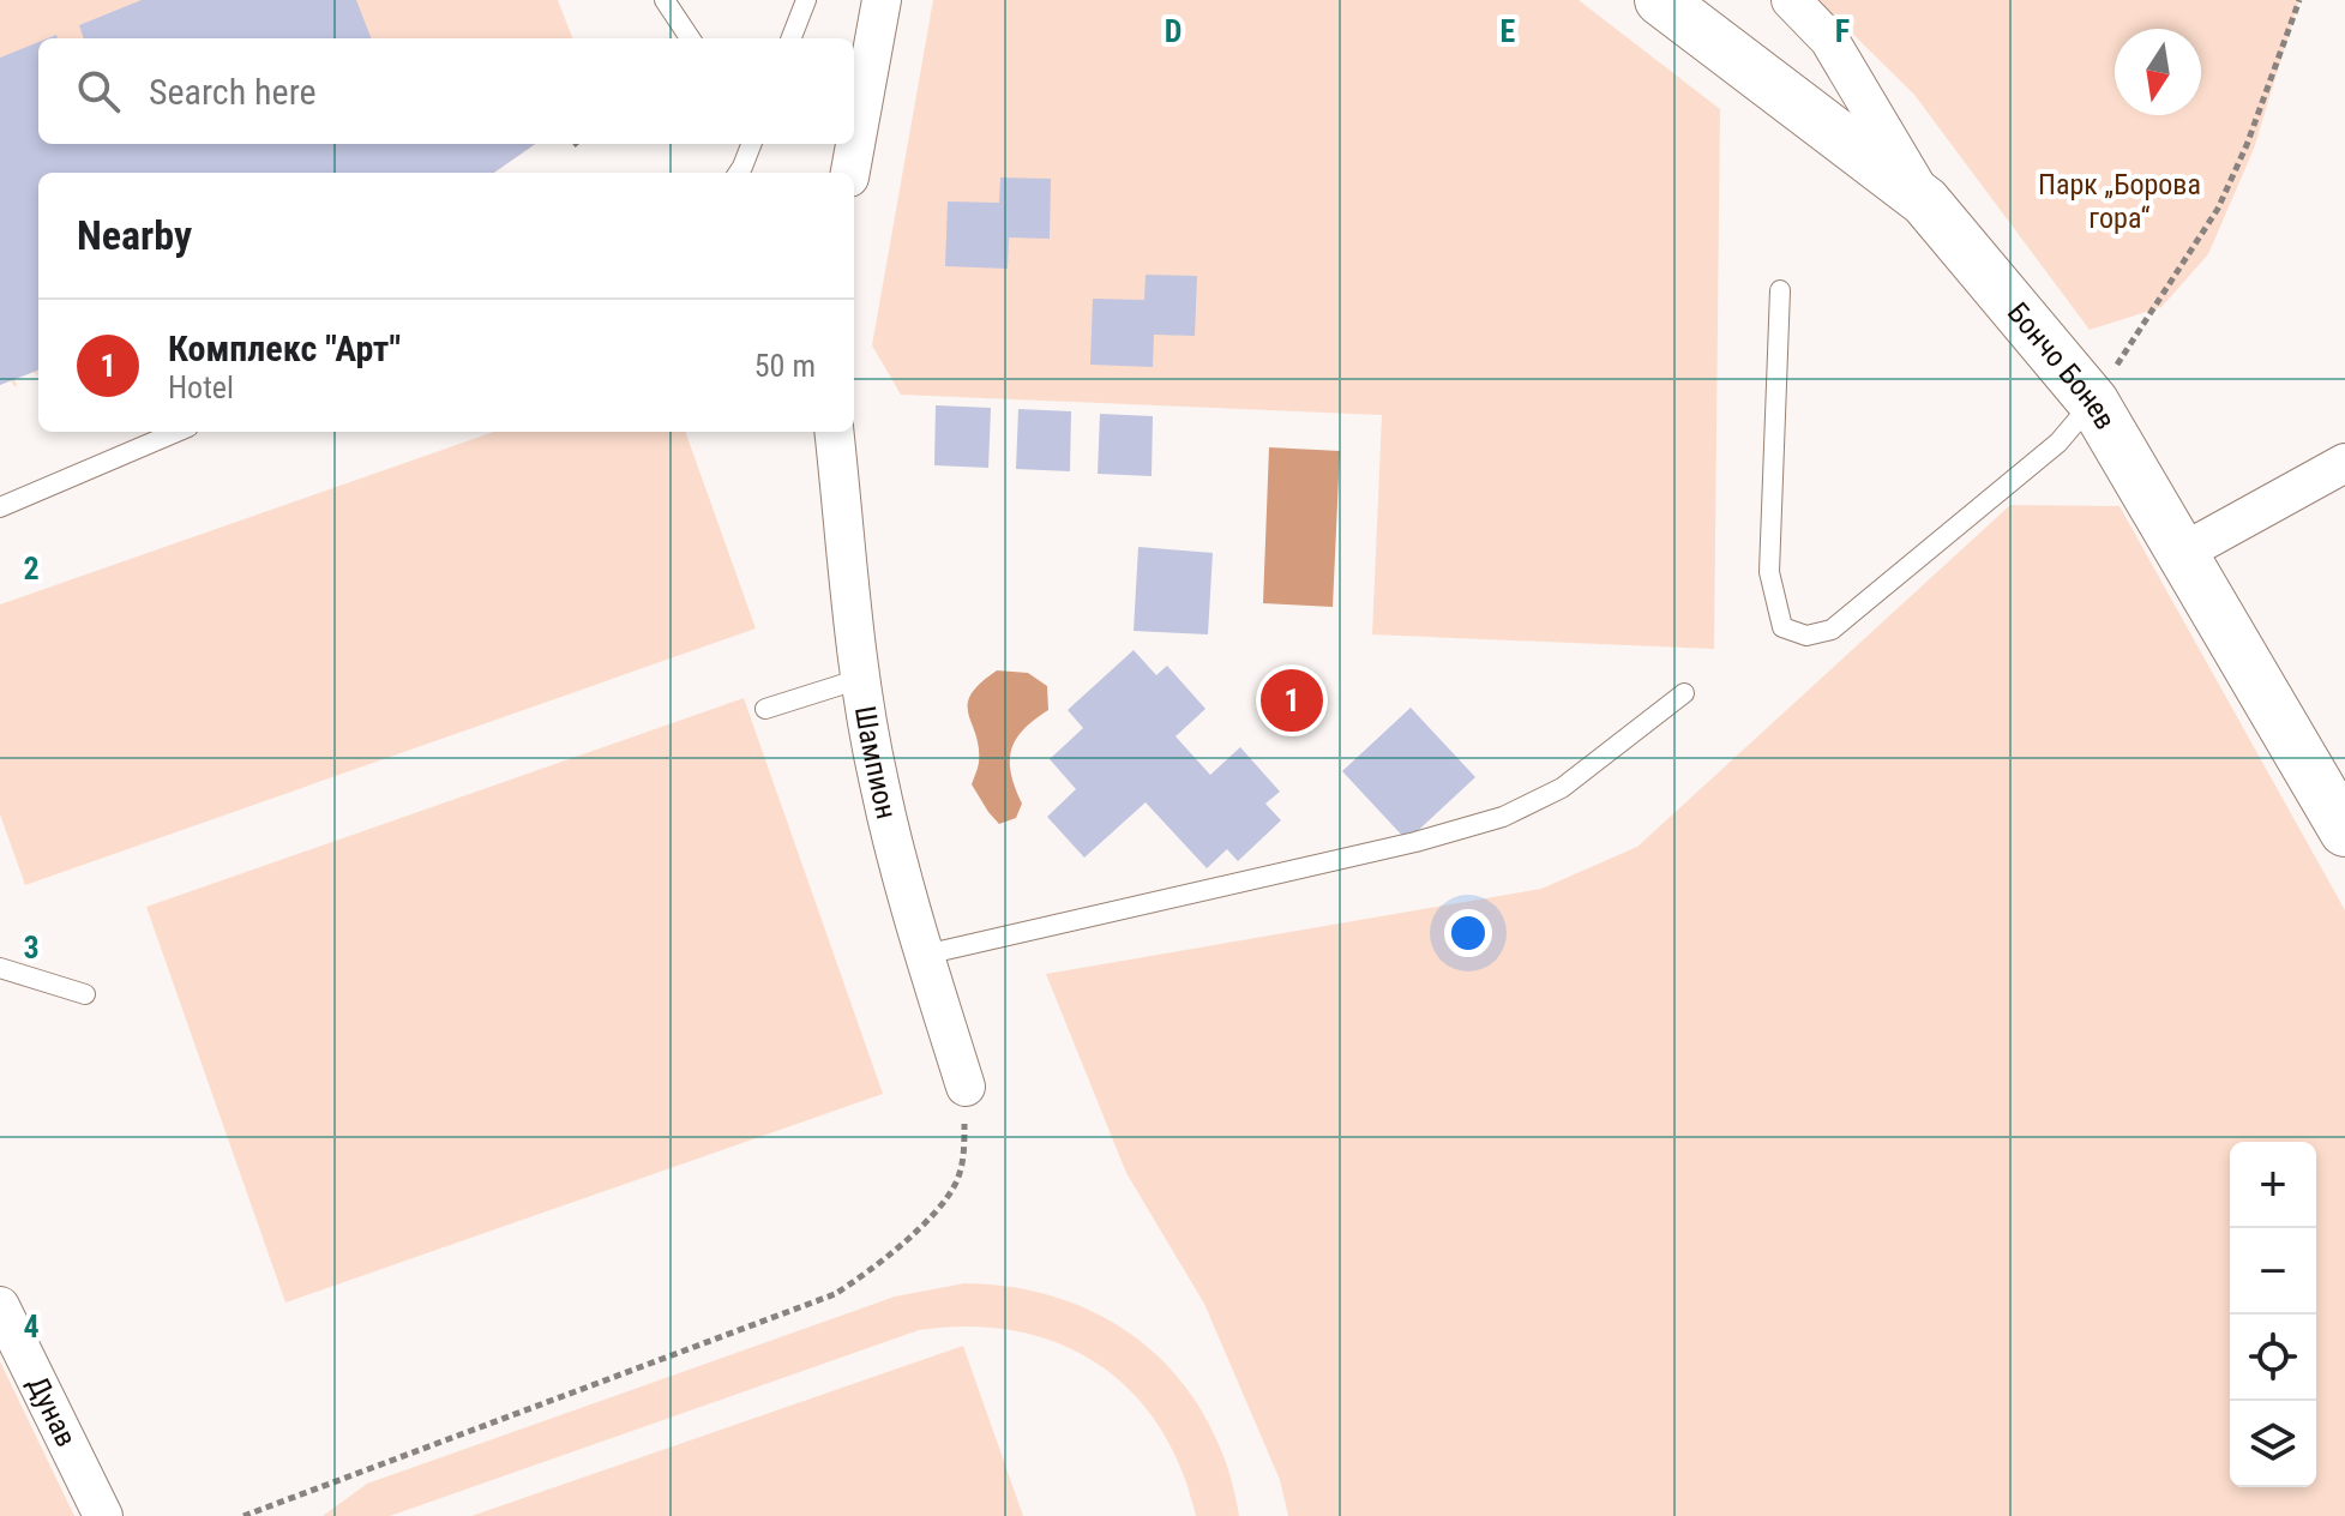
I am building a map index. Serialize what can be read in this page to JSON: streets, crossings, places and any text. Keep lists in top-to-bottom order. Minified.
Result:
{"streets":{"street":["Бончо Бонев","Шампион","Дунав"]},"parks":["Парк „Борова гора“"],"north":"bottom","page":{"search":"Search here","heading":"Nearby","list":[{"mark":"1","name":"Комплекс \"Арт\"","note":"Hotel","value":"50 m"}],"pins":"1","map_buttons":["+","−"]},"grid":{"columns":["D","E","F"],"rows":["2","3","4"]}}
